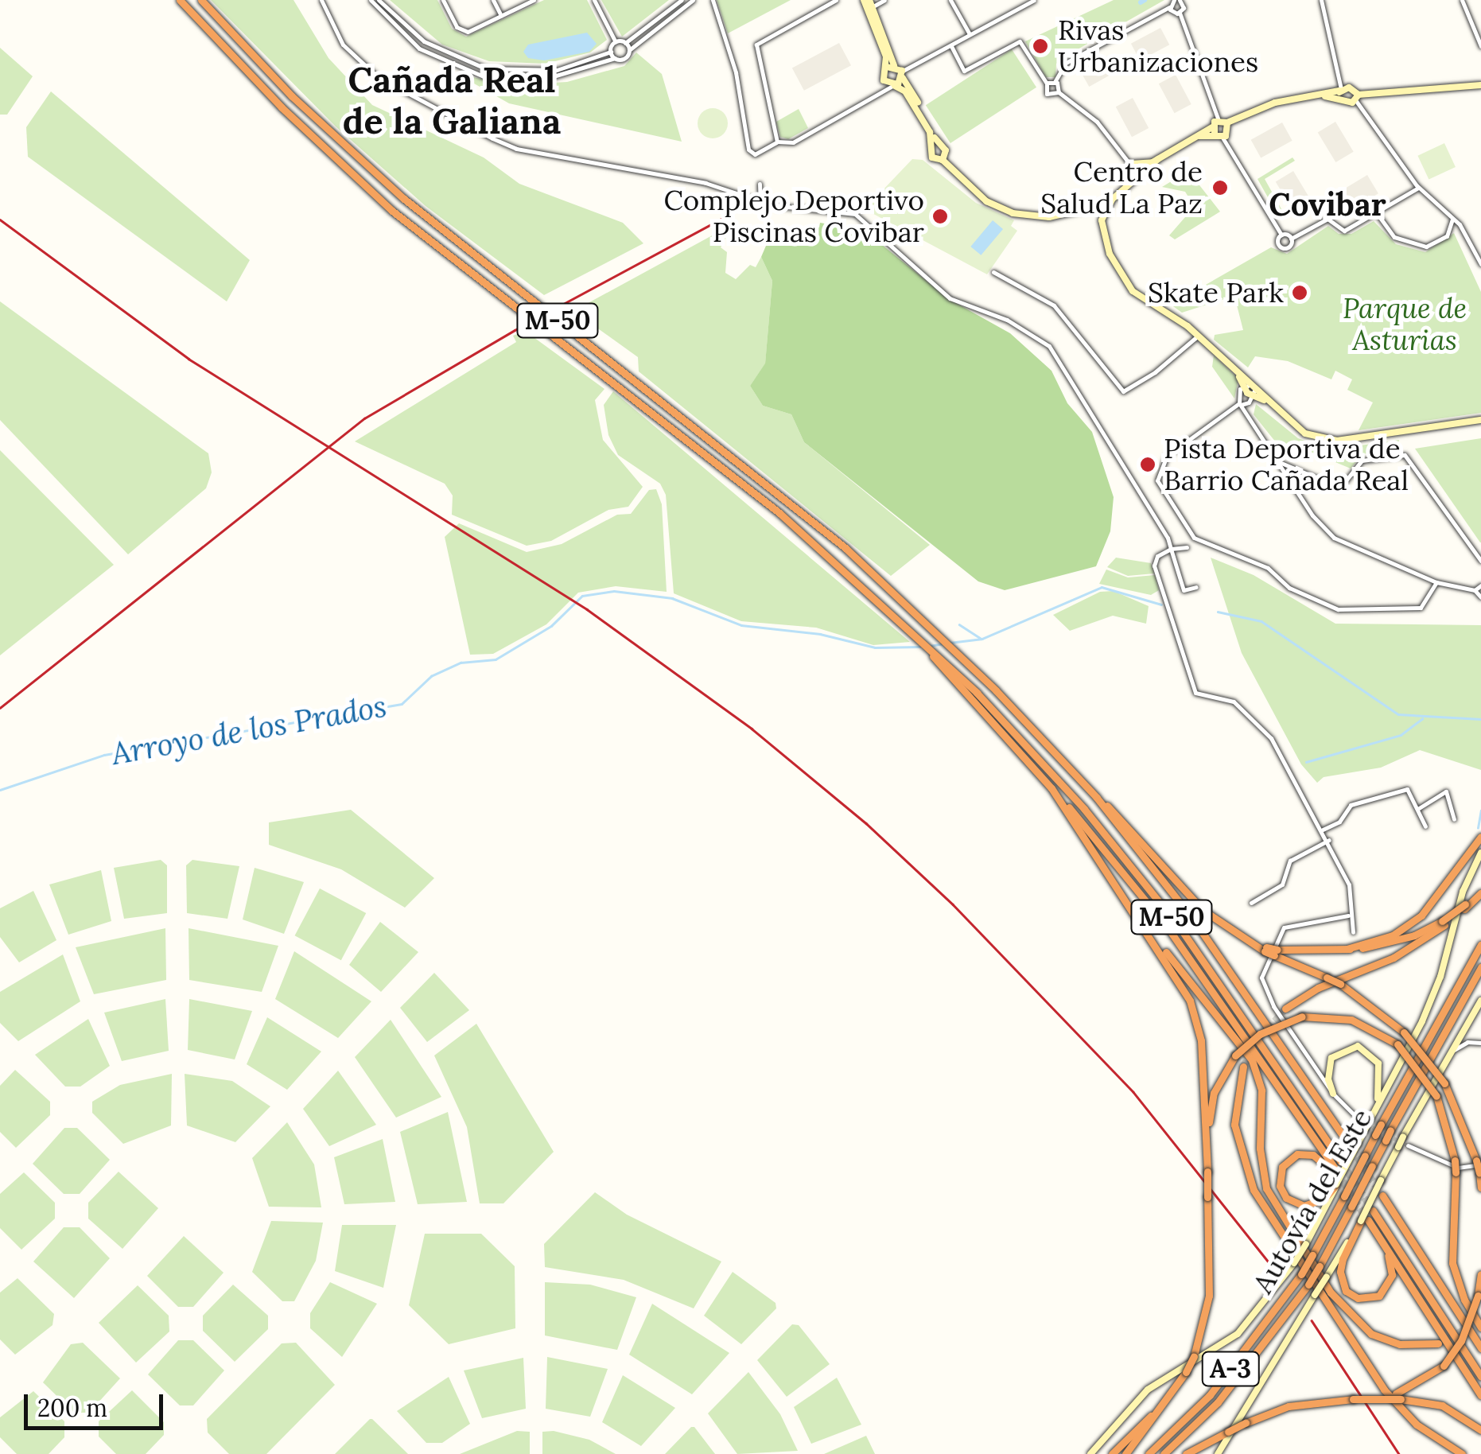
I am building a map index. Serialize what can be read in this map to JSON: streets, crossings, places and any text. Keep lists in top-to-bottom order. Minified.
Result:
{"streets":{"highway":["M-50","Autovía del Este","A-3"]},"districts":["Cañada Real de la Galiana","Covibar"],"water":["Arroyo de los Prados"],"parks":["Parque de Asturias"],"places":["Rivas Urbanizaciones","Centro de Salud La Paz","Complejo Deportivo Piscinas Covibar","Skate Park","Pista Deportiva de Barrio Cañada Real"],"scale_bar":"200 m"}
